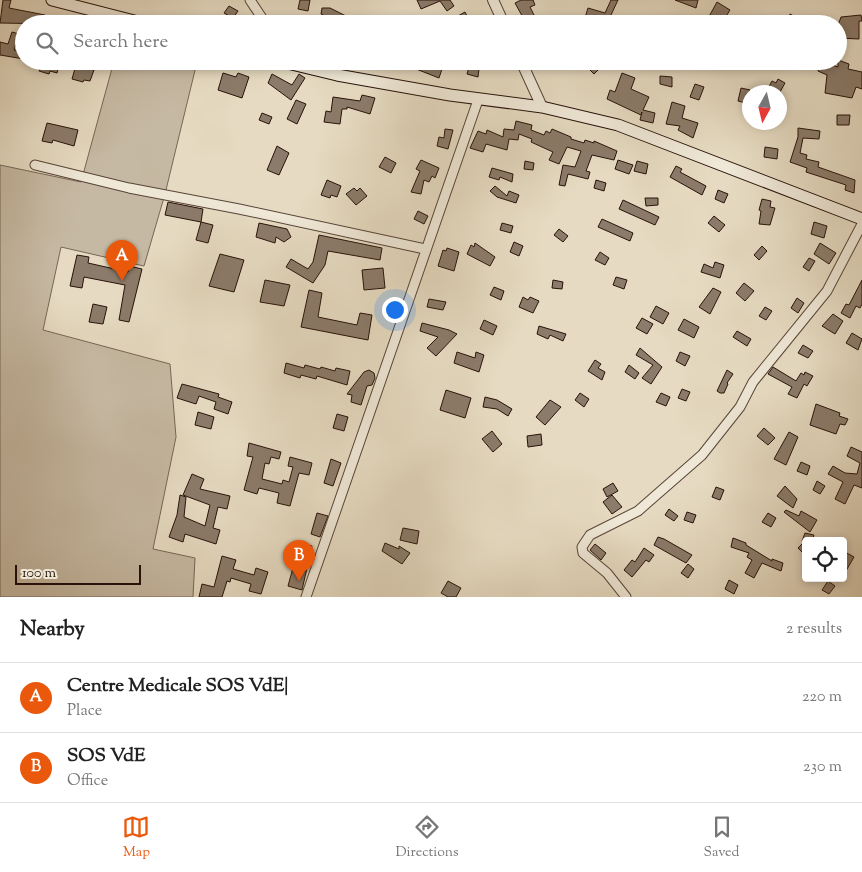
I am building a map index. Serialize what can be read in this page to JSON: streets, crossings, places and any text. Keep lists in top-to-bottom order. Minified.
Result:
{"scale_bar":"100 m","north":"bottom","page":{"search":"Search here","pins":["A","B"],"scale":"100 m","heading":["Nearby","2 results"],"list":[{"mark":"A","name":"Centre Medicale SOS VdE|","note":"Place","value":"220 m"},{"mark":"B","name":"SOS VdE","note":"Office","value":"230 m"}],"nav":["Map","Directions","Saved"]}}
